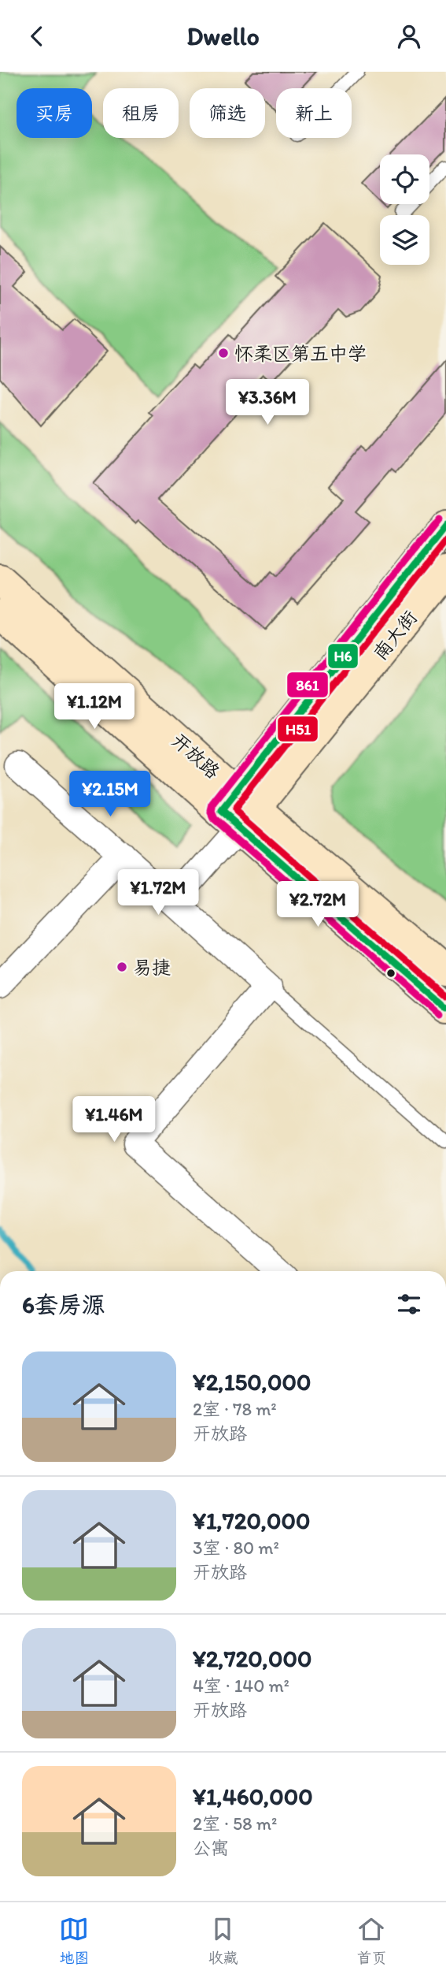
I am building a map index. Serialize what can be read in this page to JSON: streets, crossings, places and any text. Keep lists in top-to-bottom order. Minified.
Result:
{"streets":{"main road":["南大街","开放路"]},"crossings":[["南大街","开放路"]],"places":["怀柔区第五中学","易捷"],"lines":["transit line 861","transit line H6","transit line H51"],"page":{"header":"Dwello","chip":["买房","租房","筛选","新上"],"price":["¥3.36M","¥1.12M","¥2.15M","¥1.72M","¥2.72M","¥1.46M"],"heading":"6套房源","list":[{"name":"¥2,150,000","note":"2室 · 78 m² · 开放路"},{"name":"¥1,720,000","note":"3室 · 80 m² · 开放路"},{"name":"¥2,720,000","note":"4室 · 140 m² · 开放路"},{"name":"¥1,460,000","note":"2室 · 58 m² · 公寓"}],"tabs":["地图","收藏","首页"]}}
